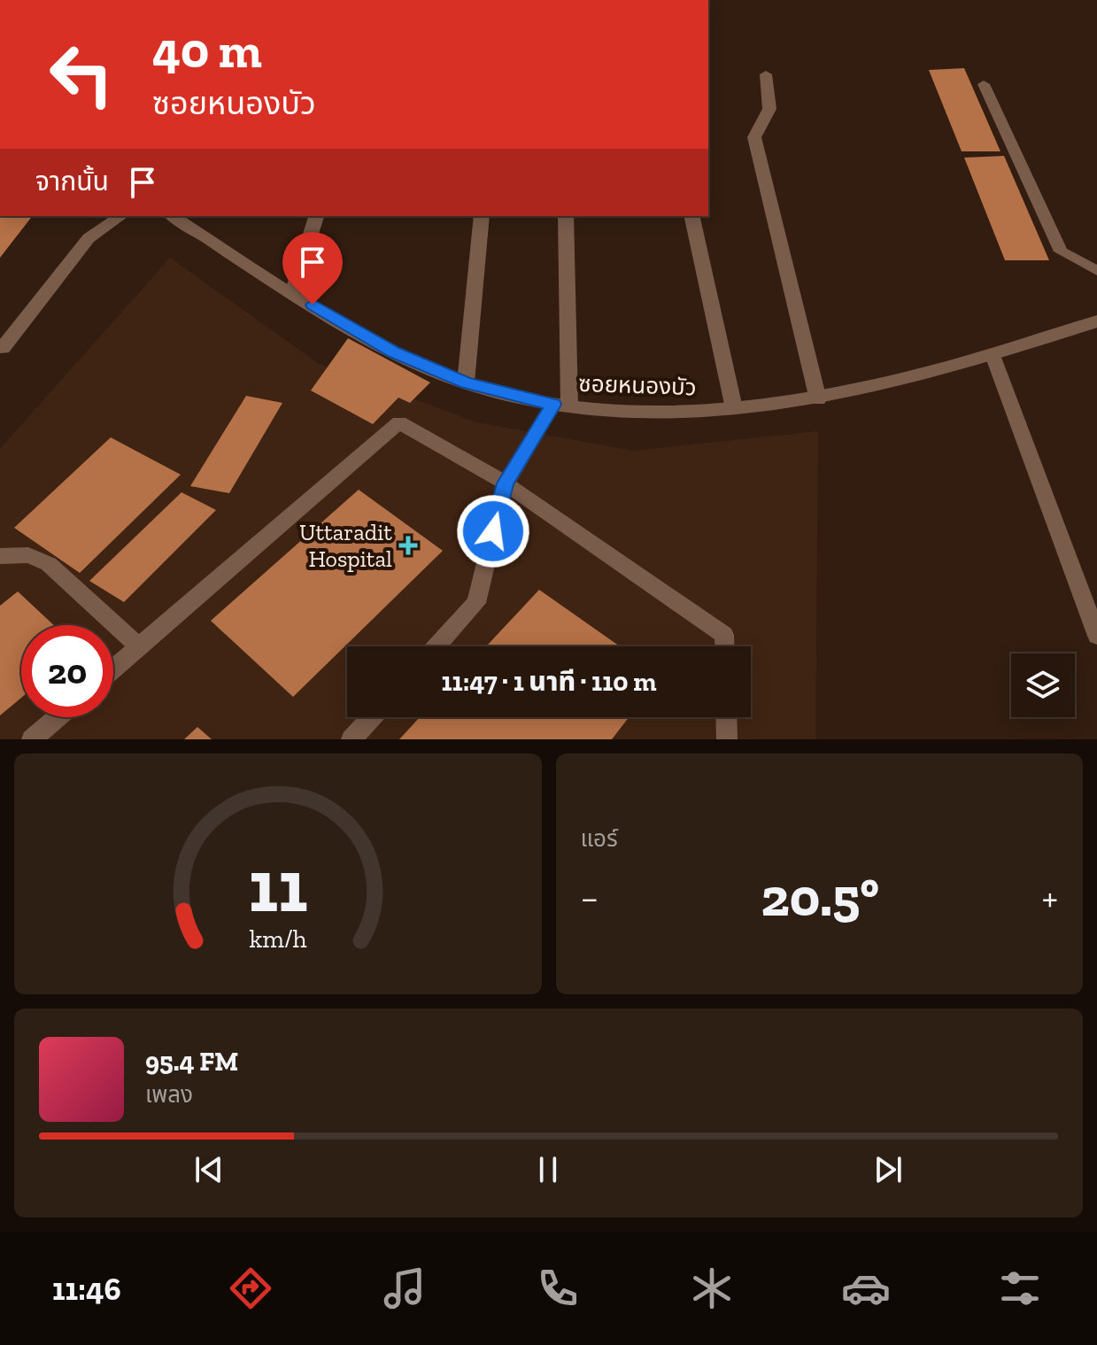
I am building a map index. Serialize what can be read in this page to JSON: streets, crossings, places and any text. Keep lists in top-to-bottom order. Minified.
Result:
{"streets":{"street":["ซอยหนองบัว"]},"places":{"health":["Uttaradit Hospital"]},"page":{"turn":["40 m","ซอยหนองบัว"],"then":"จากนั้น","limit":"20","trip":"11:47 · 1 นาที · 110 m","tile":"แอร์","heat":["−","20.5°","+"],"song":["95.4 FM","เพลง"],"tabs":"11:46","gauge":["11","km/h"]}}
